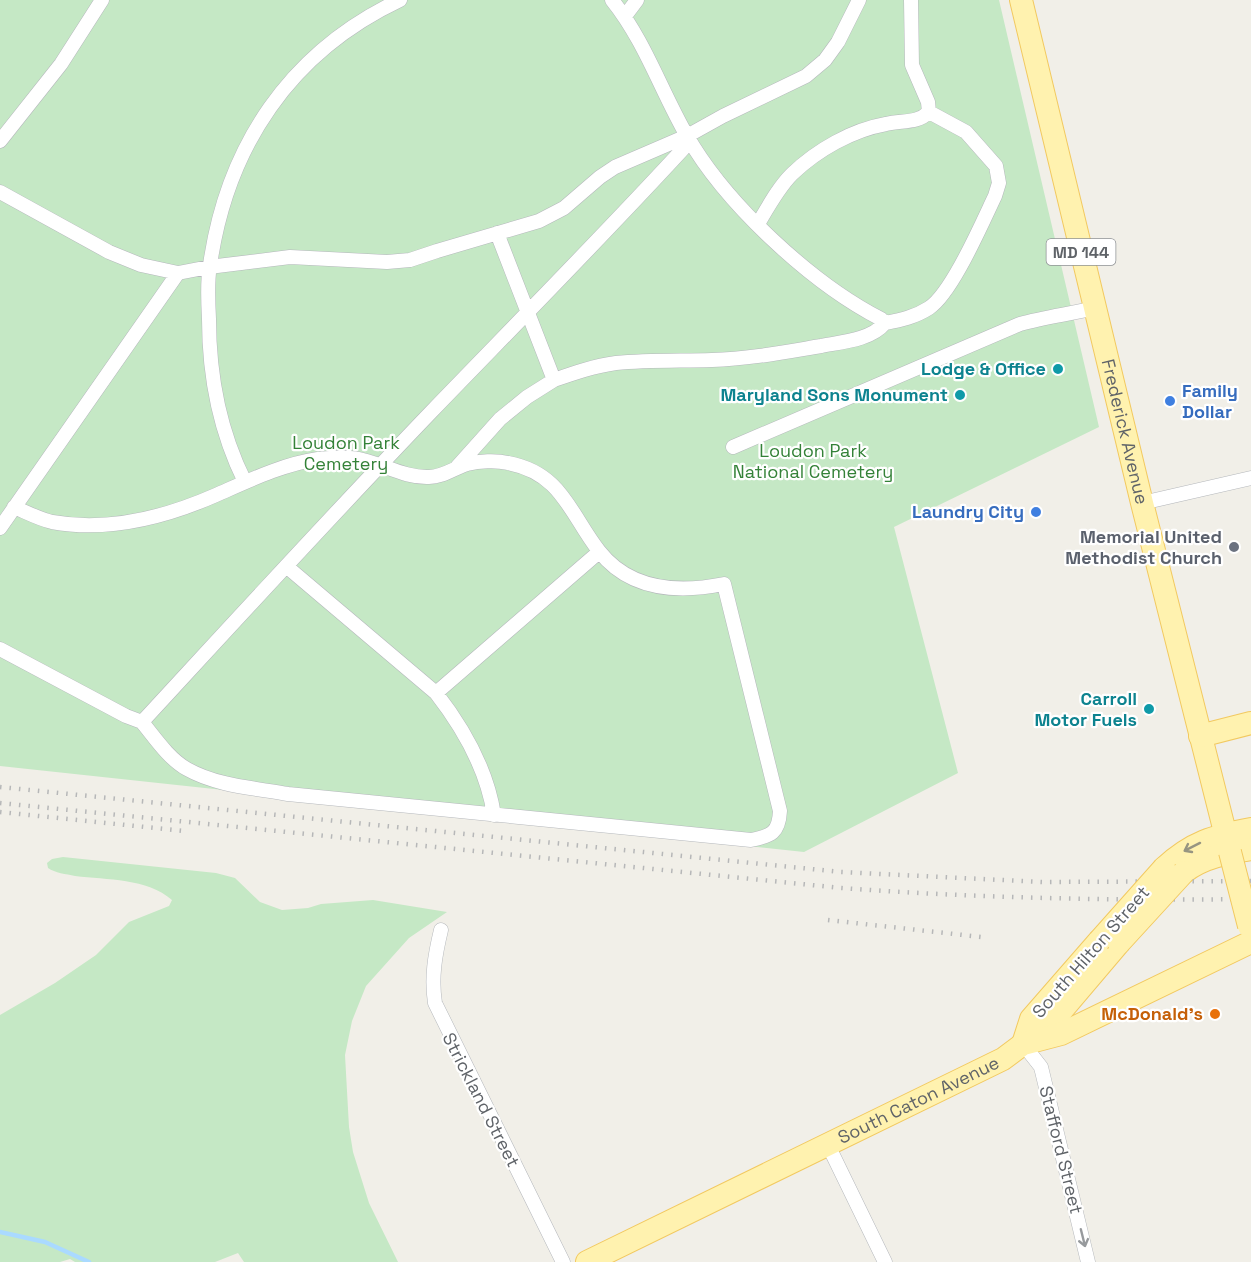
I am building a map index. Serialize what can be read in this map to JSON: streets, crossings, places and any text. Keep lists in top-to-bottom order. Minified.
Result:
{"streets":{"main road":["MD 144","Frederick Avenue","South Hilton Street","South Caton Avenue"],"street":["Strickland Street","Stafford Street"]},"crossings":[["Frederick Avenue","South Hilton Street"],["Frederick Avenue","South Caton Avenue"],["South Hilton Street","South Caton Avenue"],["South Hilton Street","Stafford Street"],["South Caton Avenue","Stafford Street"]],"one_way":["Stafford Street"],"parks":["Loudon Park Cemetery","Loudon Park National Cemetery"],"places":["Lodge & Office","Maryland Sons Monument","Family Dollar","Laundry City","Memorial United Methodist Church","Carroll Motor Fuels","McDonald's"]}
